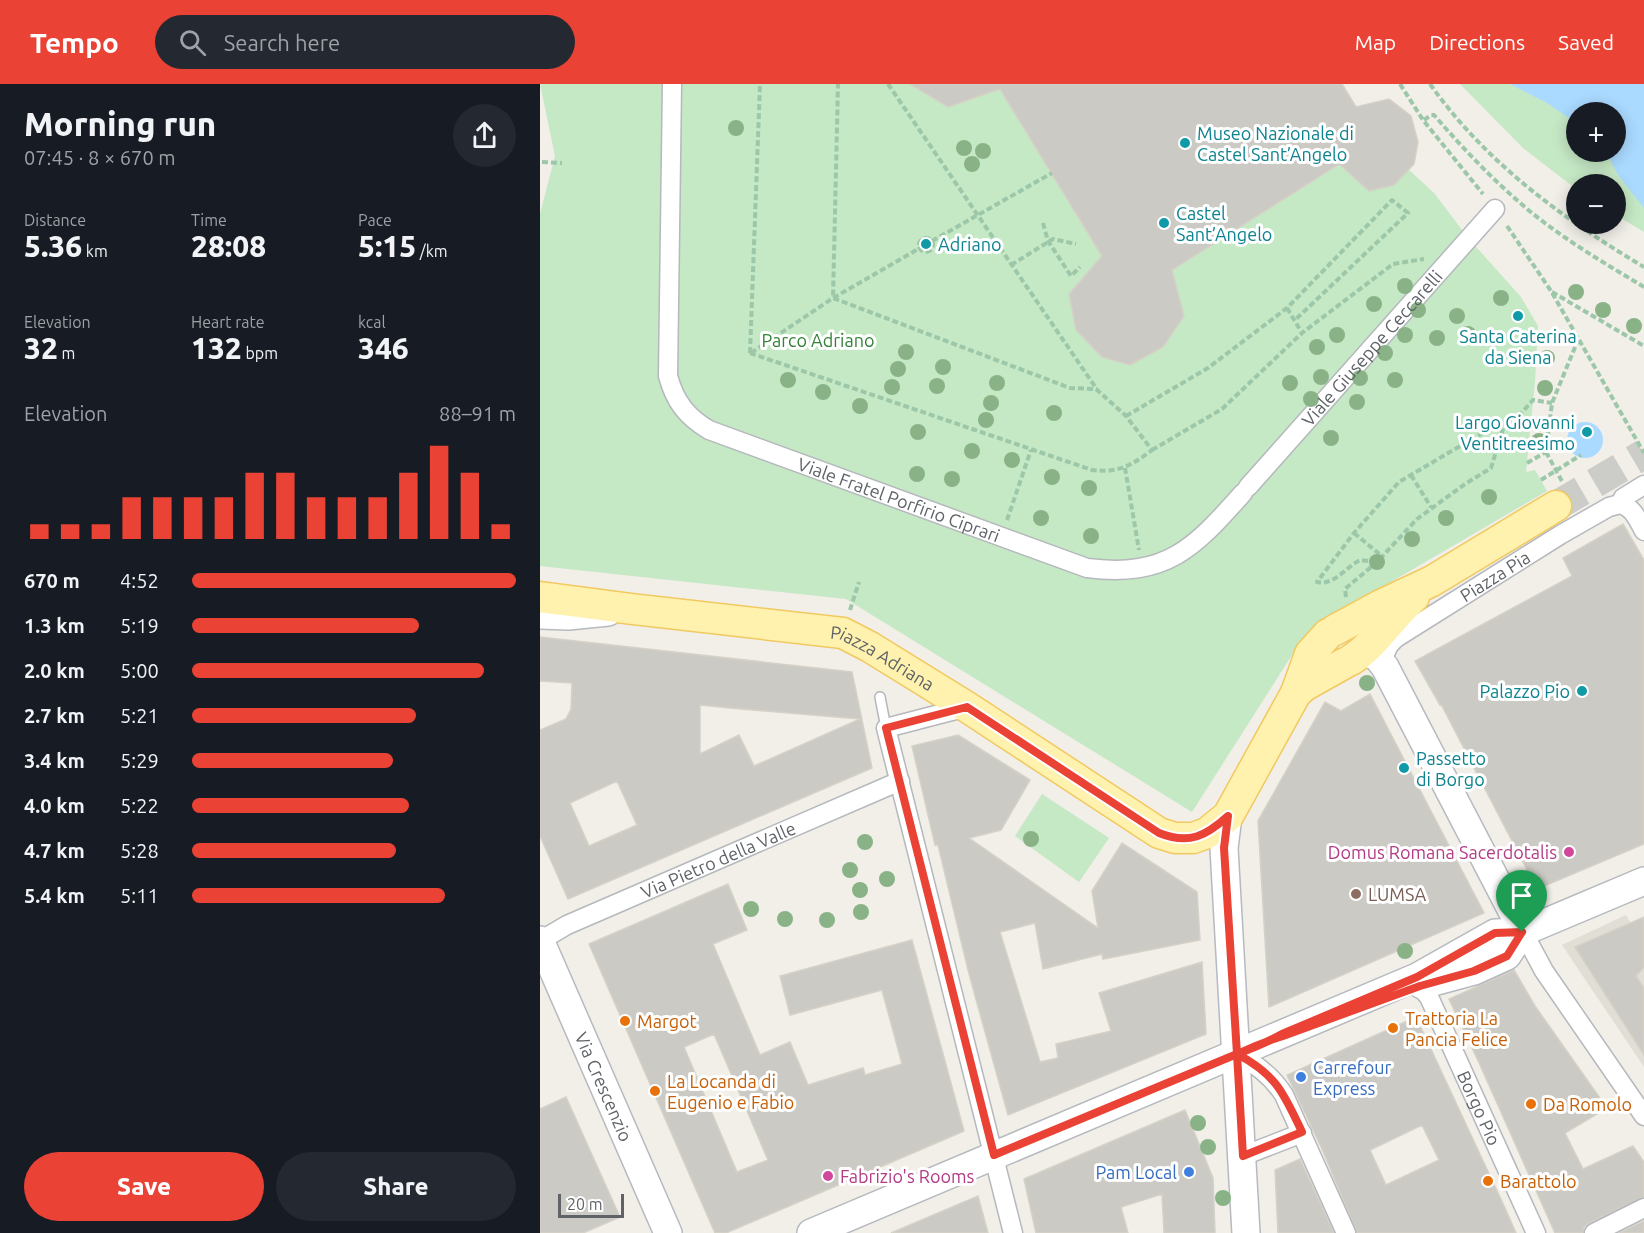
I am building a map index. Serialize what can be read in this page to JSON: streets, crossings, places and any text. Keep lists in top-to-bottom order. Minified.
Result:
{"streets":{"main road":["Piazza Pia","Piazza Adriana"],"street":["Viale Giuseppe Ceccarelli","Viale Fratel Porfirio Ciprari","Via Pietro della Valle","Via Crescenzio","Borgo Pio"]},"crossings":[["Viale Giuseppe Ceccarelli","Viale Fratel Porfirio Ciprari"],["Piazza Pia","Piazza Adriana"],["Via Pietro della Valle","Via Crescenzio"]],"parks":["Parco Adriano"],"places":["Museo Nazionale di Castel Sant’Angelo","Castel Sant’Angelo","Adriano","Santa Caterina da Siena","Largo Giovanni Ventitreesimo","Palazzo Pio","Passetto di Borgo","Domus Romana Sacerdotalis","LUMSA","Margot","Trattoria La Pancia Felice","Carrefour Express","La Locanda di Eugenio e Fabio","Da Romolo","Pam Local","Fabrizio's Rooms","Barattolo"],"scale_bar":"20 m","page":{"header":"Tempo","search":"Search here","nav":["Map","Directions","Saved"],"heading":["Morning run","07:45 · 8 × 670 m"],"map_buttons":["+","−"],"stats":[["Distance","5.36 km"],["Time","28:08"],["Pace","5:15 /km"],["Elevation","32 m"],["Heart rate","132 bpm"],["kcal","346"]],"chart":["Elevation","88–91 m"],"list":[{"name":"670 m","note":"4:52"},{"name":"1.3 km","note":"5:19"},{"name":"2.0 km","note":"5:00"},{"name":"2.7 km","note":"5:21"},{"name":"3.4 km","note":"5:29"},{"name":"4.0 km","note":"5:22"},{"name":"4.7 km","note":"5:28"},{"name":"5.4 km","note":"5:11"}],"buttons":["Save","Share"],"scale":"20 m"}}
